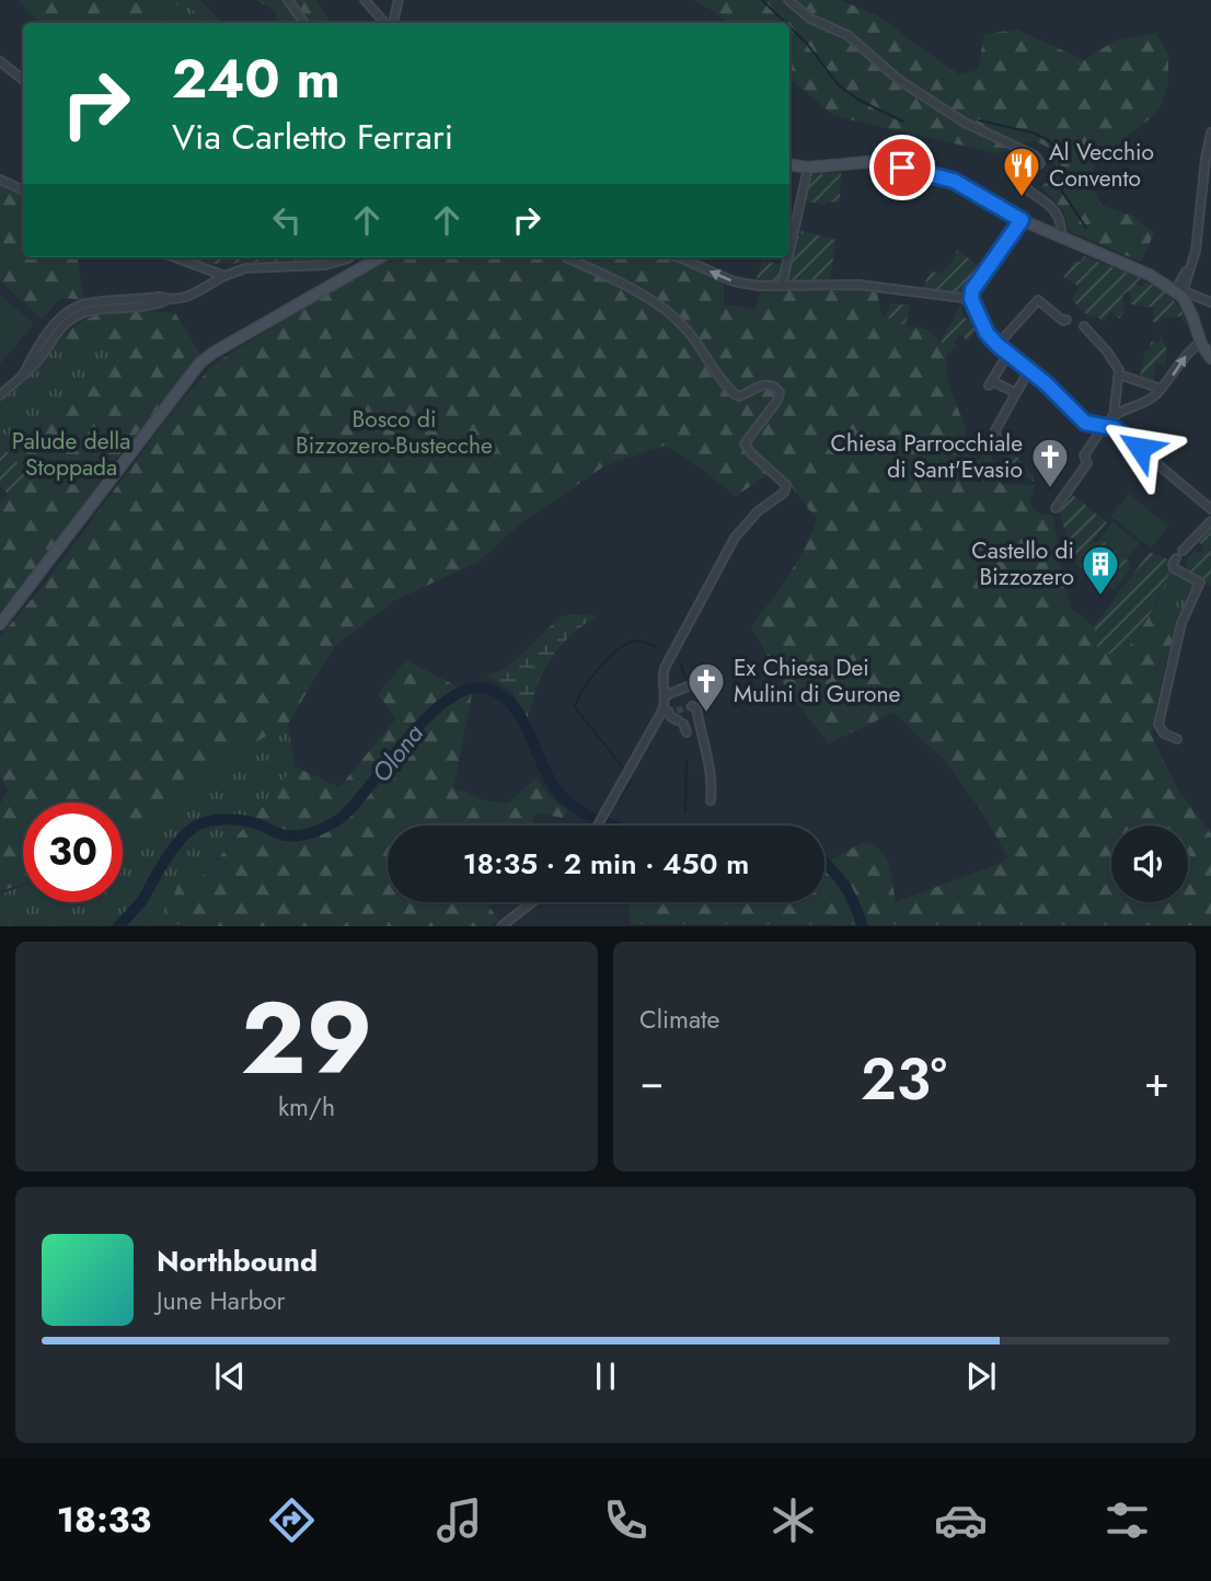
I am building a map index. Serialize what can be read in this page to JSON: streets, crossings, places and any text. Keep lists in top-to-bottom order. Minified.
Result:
{"water":["Olona"],"parks":["Bosco di Bizzozero-Bustecche","Palude della Stoppada"],"places":{"restaurant":["Al Vecchio Convento"],"church":["Chiesa Parrocchiale di Sant'Evasio","Ex Chiesa Dei Mulini di Gurone"],"building":["Castello di Bizzozero"]},"page":{"turn":["240 m","Via Carletto Ferrari"],"limit":"30","trip":"18:35 · 2 min · 450 m","tile":[["29","km/h"],"Climate"],"heat":["−","23°","+"],"song":["Northbound","June Harbor"],"tabs":"18:33"}}
